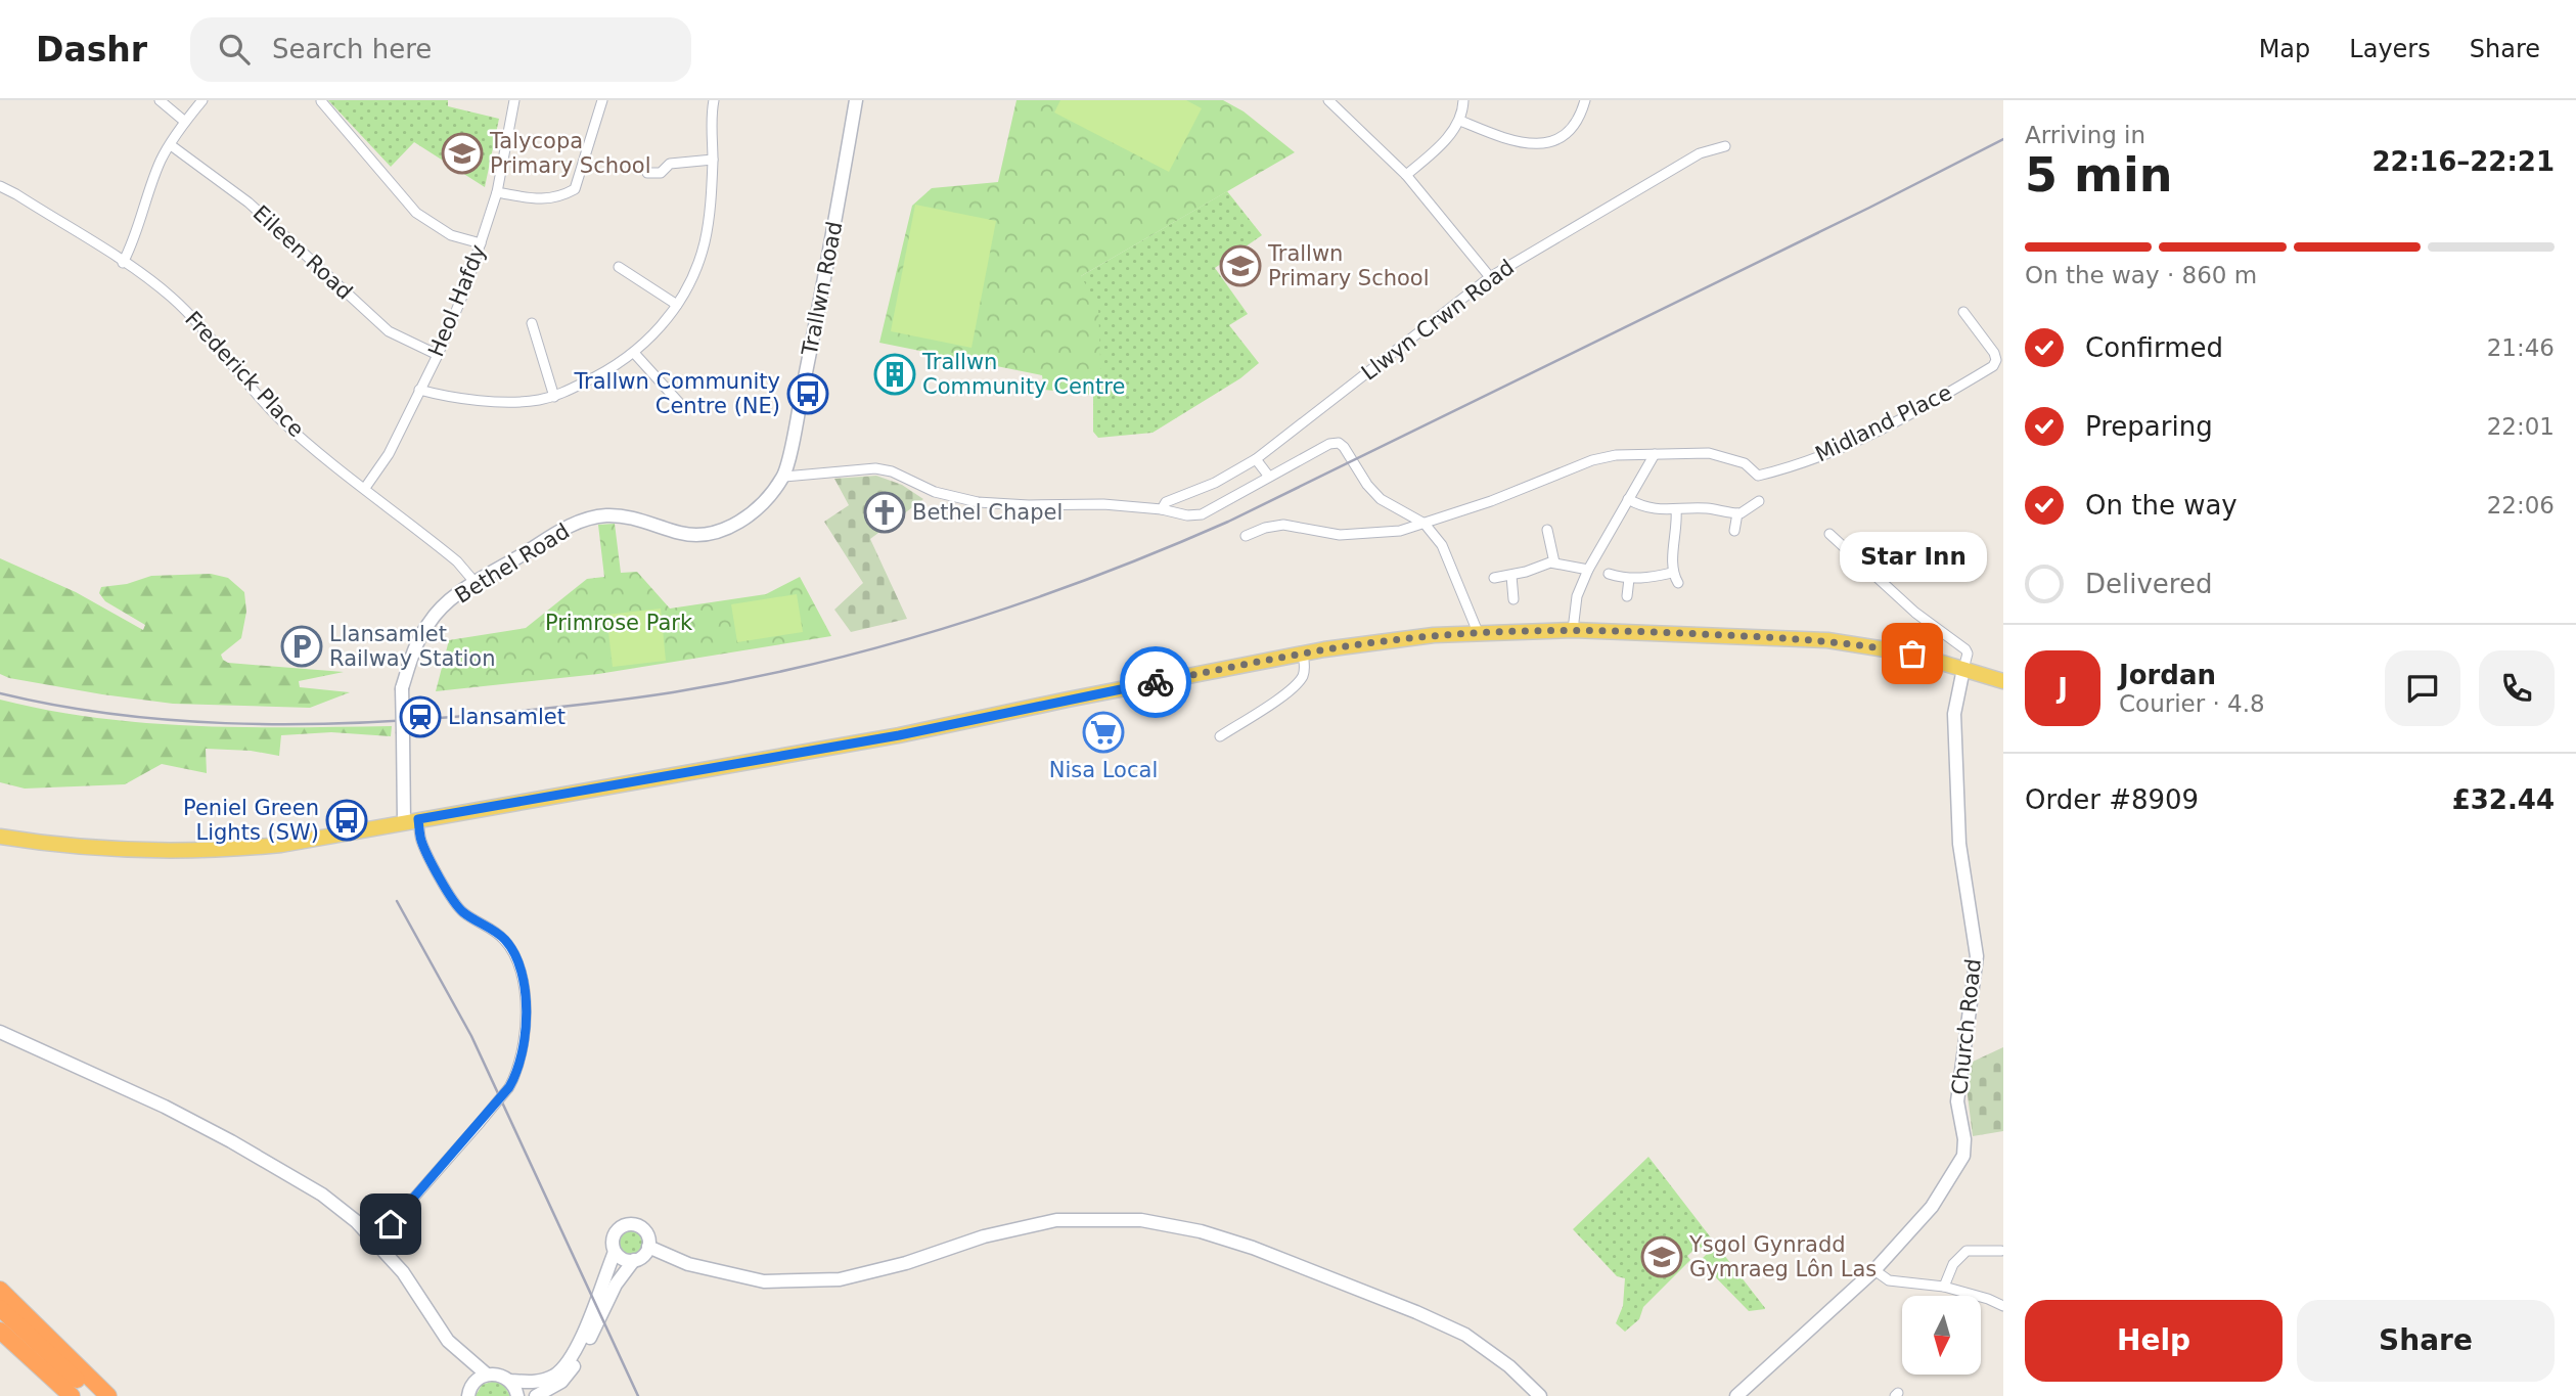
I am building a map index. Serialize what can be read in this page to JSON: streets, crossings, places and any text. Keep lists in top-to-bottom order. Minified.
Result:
{"streets":{"main road":["Trallwn Road","Bethel Road","Church Road"],"street":["Eileen Road","Heol Hafdy","Llwyn Crwn Road","Frederick Place","Midland Place"]},"crossings":[["Eileen Road","Heol Hafdy"],["Trallwn Road","Bethel Road"],["Heol Hafdy","Frederick Place"],["Frederick Place","Bethel Road"]],"parks":["Primrose Park"],"places":{"school or university":["Talycopa Primary School","Trallwn Primary School","Ysgol Gynradd Gymraeg Lôn Las"],"building":["Trallwn Community Centre"],"bus stop":["Trallwn Community Centre (NE)","Peniel Green Lights (SW)"],"church":["Bethel Chapel"],"parking":["Llansamlet Railway Station"],"other":["Star Inn"],"station":["Llansamlet"],"supermarket":["Nisa Local"]},"north":"bottom","page":{"header":"Dashr","search":"Search here","nav":["Map","Layers","Share"],"heading":["5 min","Arriving in","22:16–22:21"],"panel":["Jordan","Courier · 4.8","Order #8909","£32.44"],"bar":"On the way · 860 m","list":[["Confirmed","21:46"],["Preparing","22:01"],["On the way","22:06"],"Delivered"],"bubble":"Star Inn","round":"J","buttons":["Help","Share"]}}
